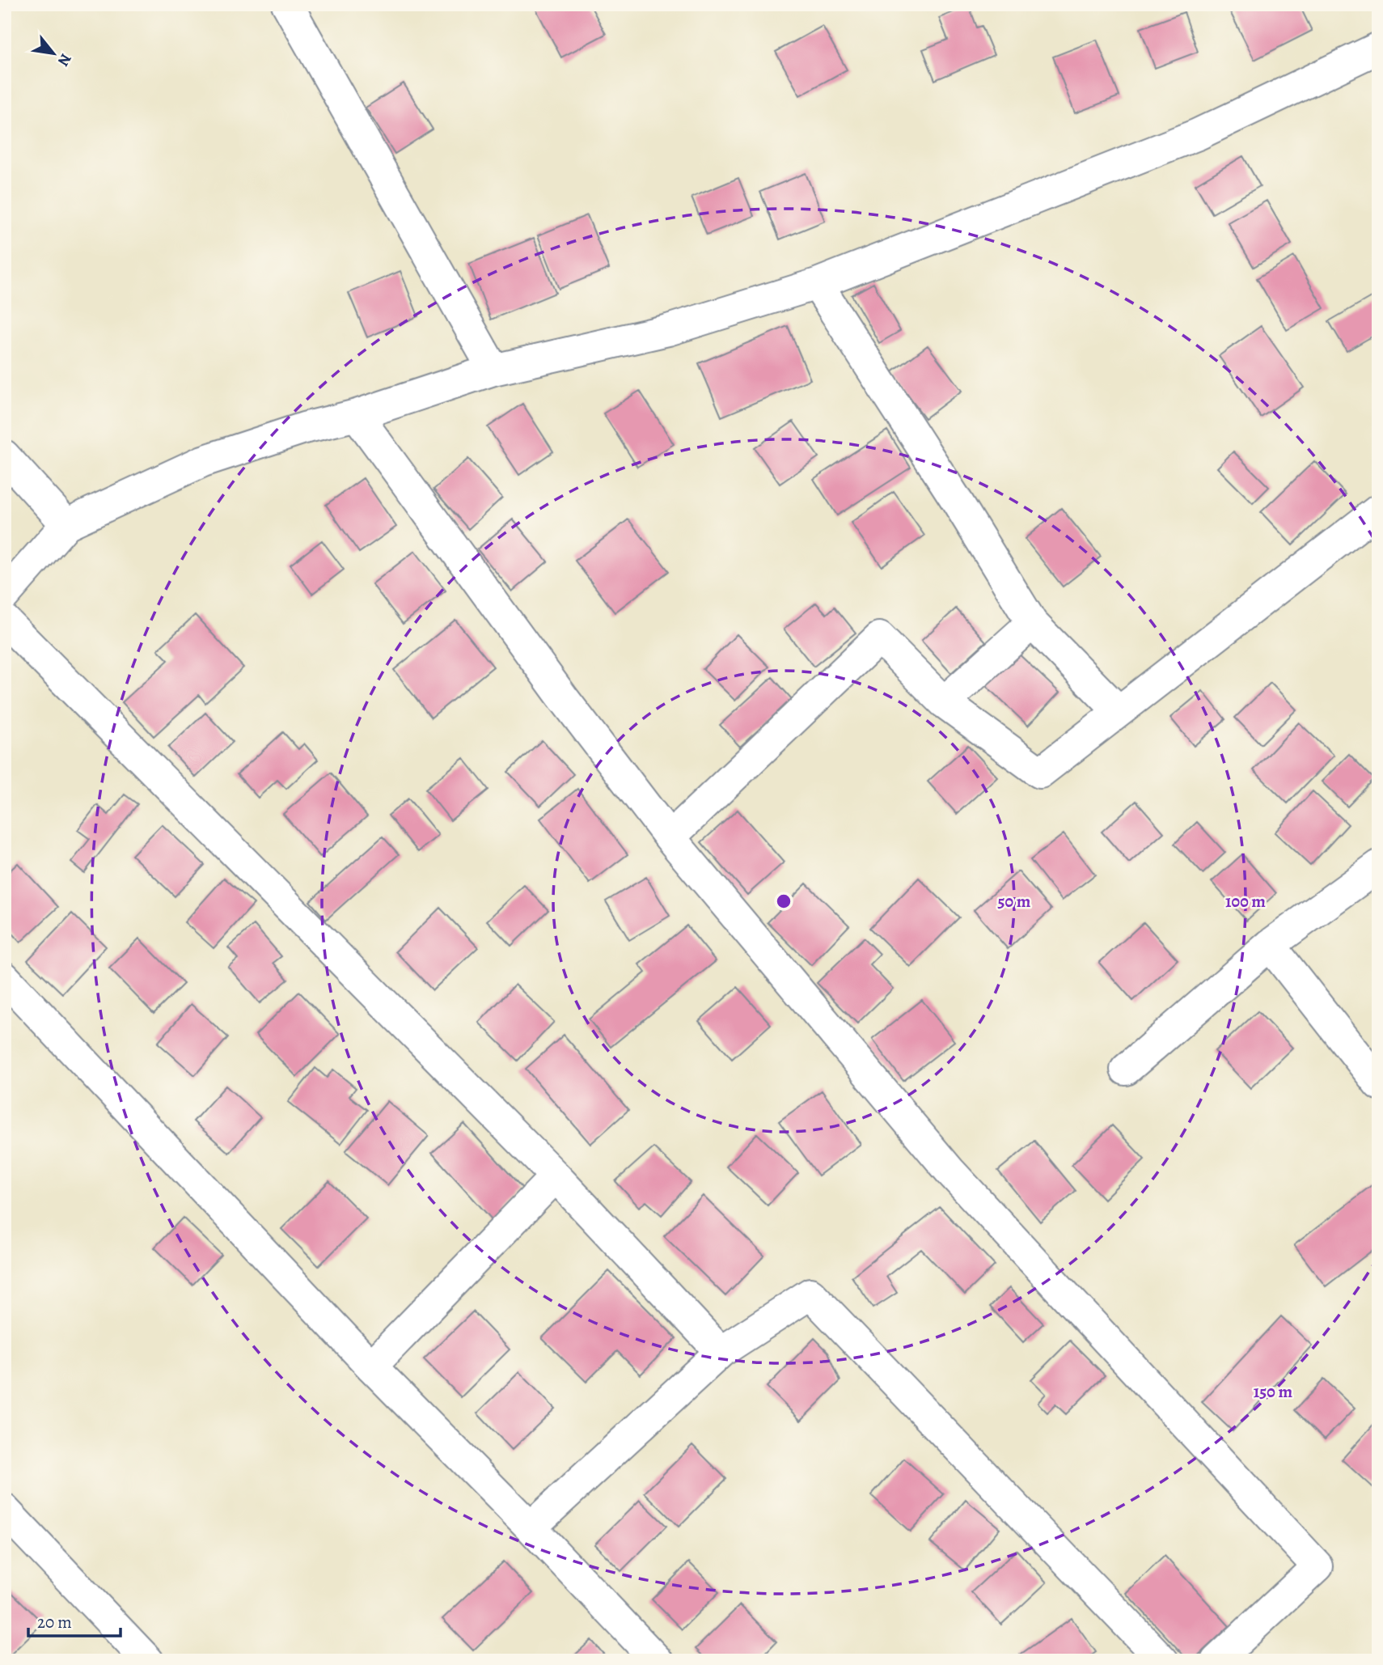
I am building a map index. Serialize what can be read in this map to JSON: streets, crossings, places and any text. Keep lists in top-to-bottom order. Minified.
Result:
{"scale_bar":"20 m","north":"bottom right","rings":["50 m","100 m","150 m"]}
